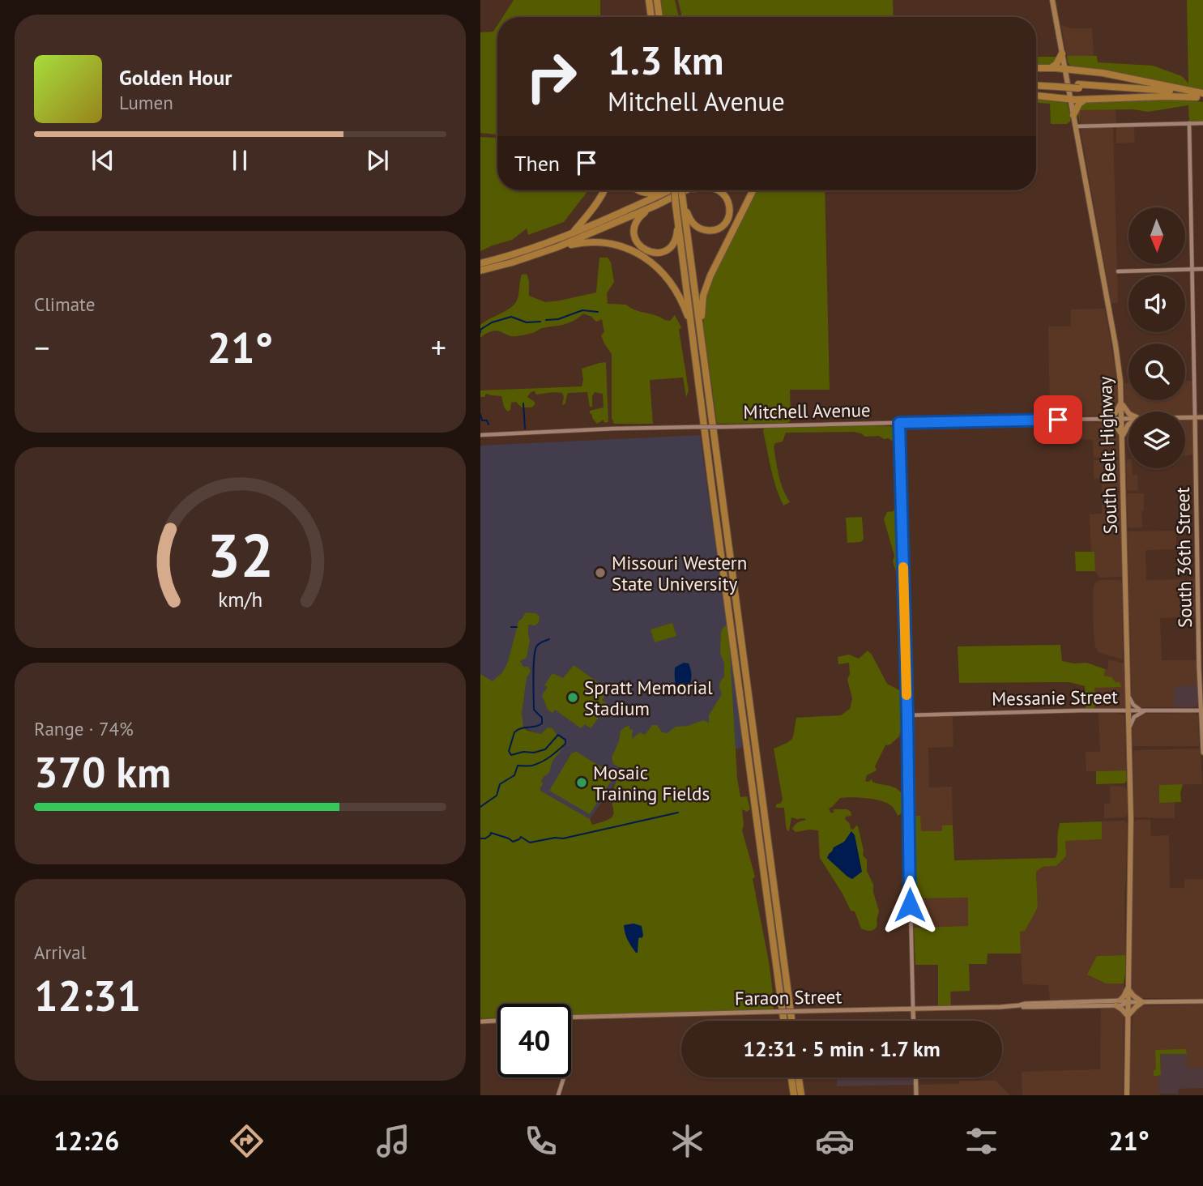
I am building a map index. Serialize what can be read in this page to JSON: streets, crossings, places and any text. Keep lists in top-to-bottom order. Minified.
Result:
{"streets":{"main road":["Mitchell Avenue","South Belt Highway","South 36th Street","Faraon Street"],"street":["Messanie Street"]},"crossings":[["Mitchell Avenue","South Belt Highway"],["Mitchell Avenue","South 36th Street"],["South Belt Highway","Messanie Street"],["South Belt Highway","Faraon Street"],["South 36th Street","Messanie Street"]],"places":["Missouri Western State University","Spratt Memorial Stadium","Mosaic Training Fields"],"north":"bottom","page":{"turn":["1.3 km","Mitchell Avenue"],"song":["Golden Hour","Lumen"],"then":"Then","tile":["Climate",["Range · 74%","370 km"],["Arrival","12:31"]],"heat":["−","21°","+"],"limit":"40","trip":"12:31 · 5 min · 1.7 km","tabs":["12:26","21°"],"gauge":["32","km/h"]}}
